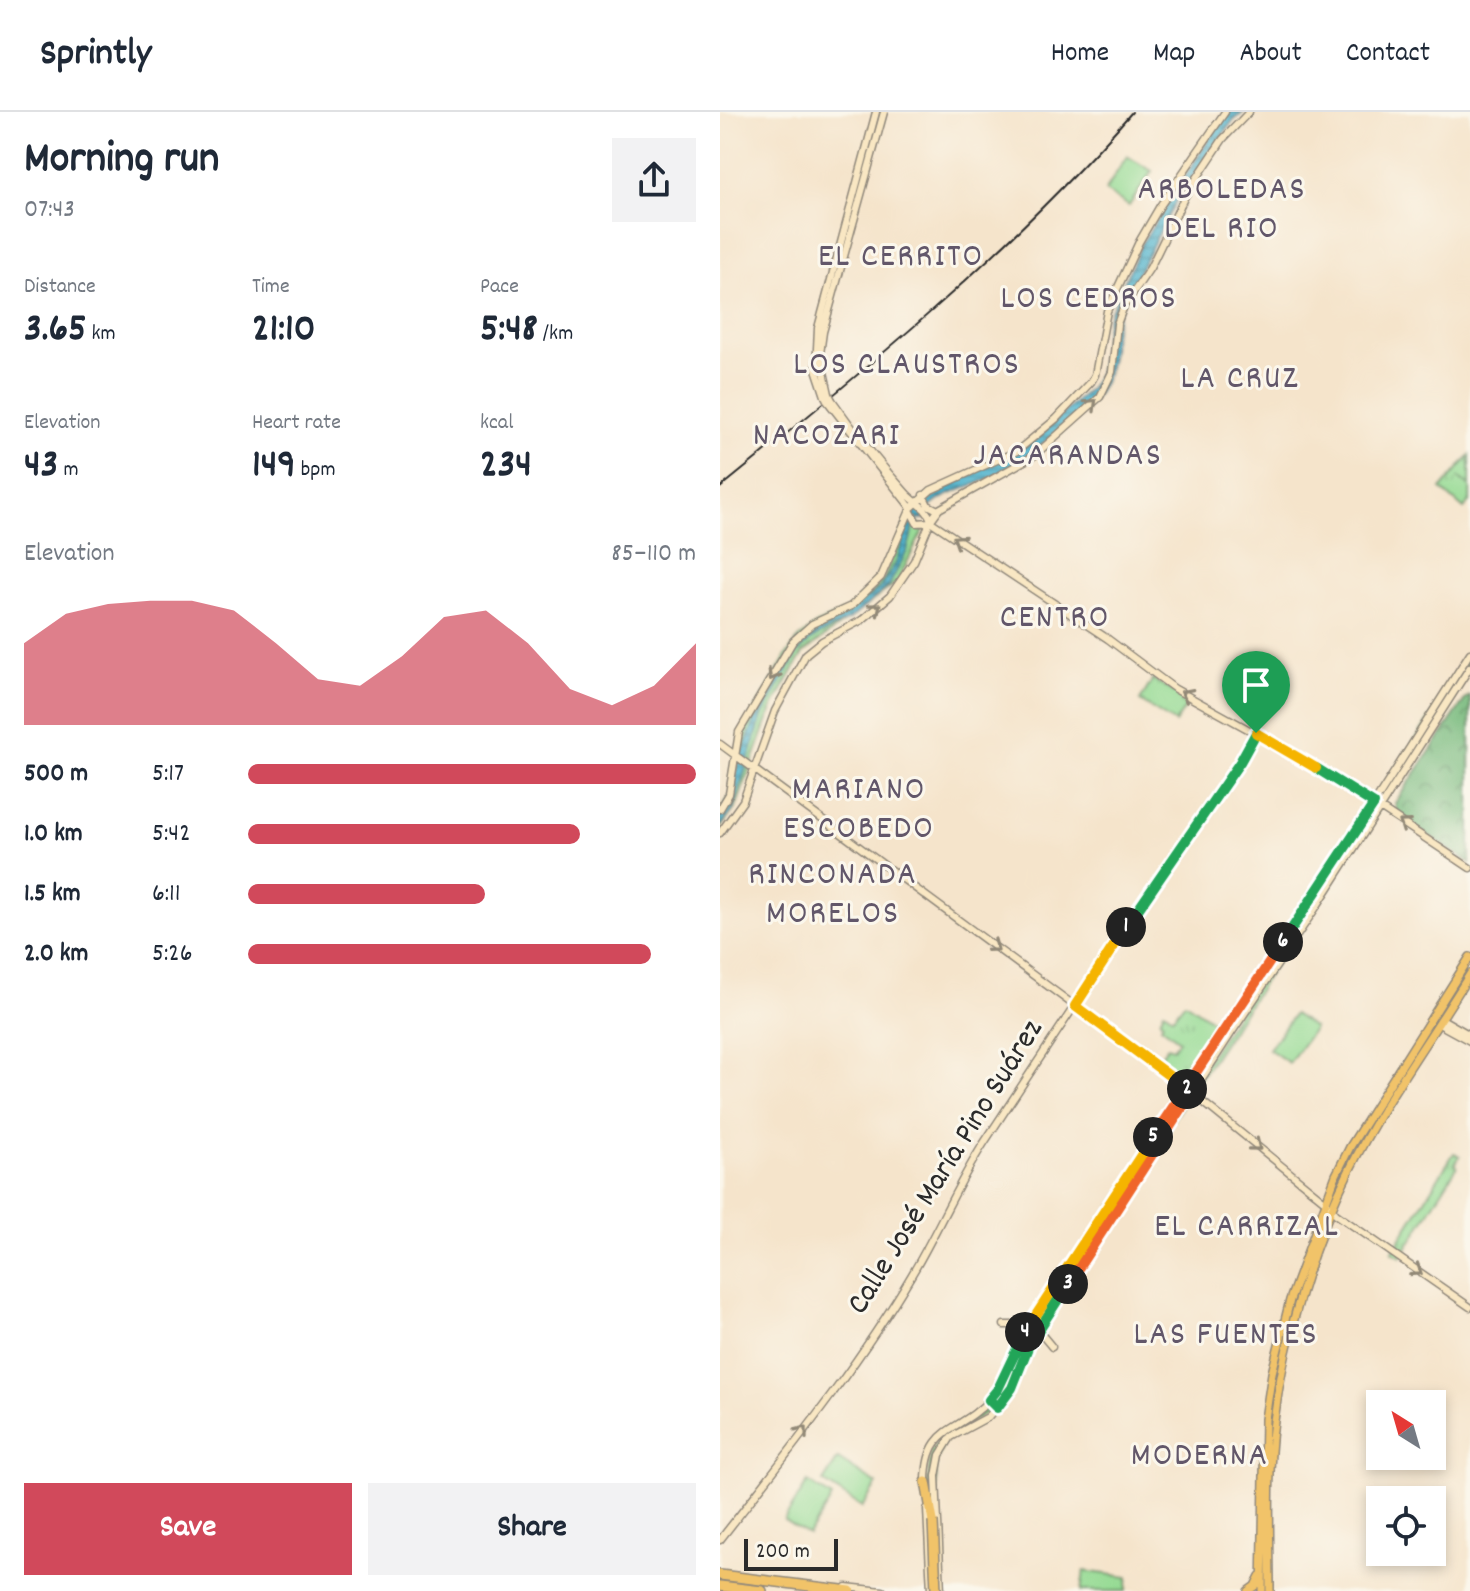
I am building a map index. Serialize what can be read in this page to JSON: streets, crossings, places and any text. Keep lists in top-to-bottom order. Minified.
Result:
{"streets":{"main road":["Calle José María Pino Suárez"]},"one_way":["Calle José María Pino Suárez"],"districts":["ARBOLEDAS DEL RIO","EL CERRITO","LOS CEDROS","LOS CLAUSTROS","LA CRUZ","NACOZARI","JACARANDAS","CENTRO","MARIANO ESCOBEDO","RINCONADA MORELOS","EL CARRIZAL","LAS FUENTES","MODERNA"],"scale_bar":"200 m","north":"top left","page":{"header":"Sprintly","nav":["Home","Map","About","Contact"],"heading":["Morning run","07:43"],"stats":[["Distance","3.65 km"],["Time","21:10"],["Pace","5:48 /km"],["Elevation","43 m"],["Heart rate","149 bpm"],["kcal","234"]],"chart":["Elevation","85–110 m"],"list":[{"name":"500 m","note":"5:17"},{"name":"1.0 km","note":"5:42"},{"name":"1.5 km","note":"6:11"},{"name":"2.0 km","note":"5:26"}],"pins":["1","6","2","5","3","4"],"buttons":["Save","Share"],"scale":"200 m"}}
